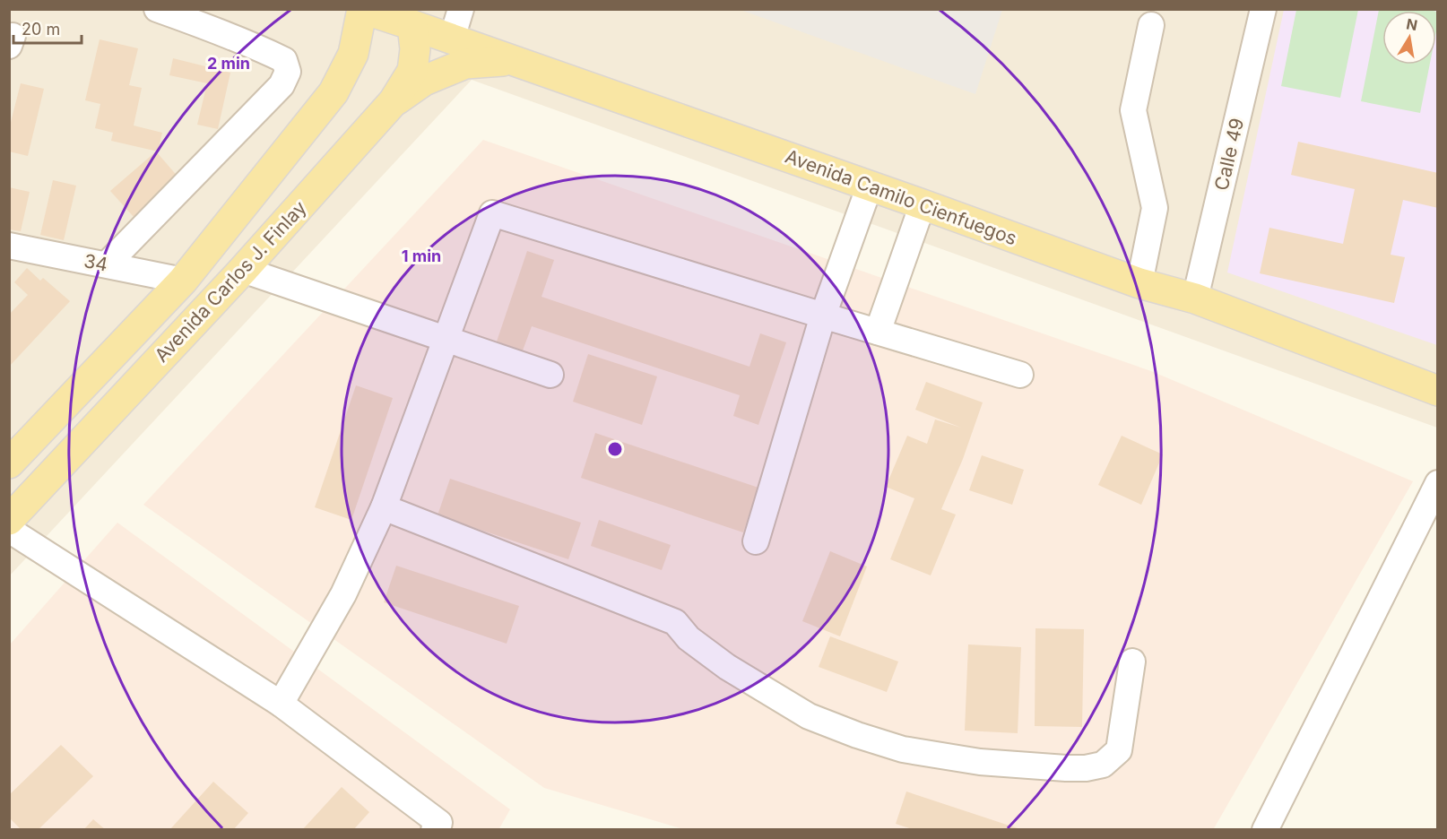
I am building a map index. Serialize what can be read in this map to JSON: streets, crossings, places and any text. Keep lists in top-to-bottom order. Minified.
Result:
{"streets":{"main road":["Avenida Camilo Cienfuegos","Avenida Carlos J. Finlay"],"street":["Calle 49","34"]},"crossings":[["Calle 49","Avenida Camilo Cienfuegos"],["Avenida Camilo Cienfuegos","Avenida Carlos J. Finlay"],["34","Avenida Carlos J. Finlay"]],"scale_bar":"20 m","north":"top","rings":["2 min","1 min"]}
